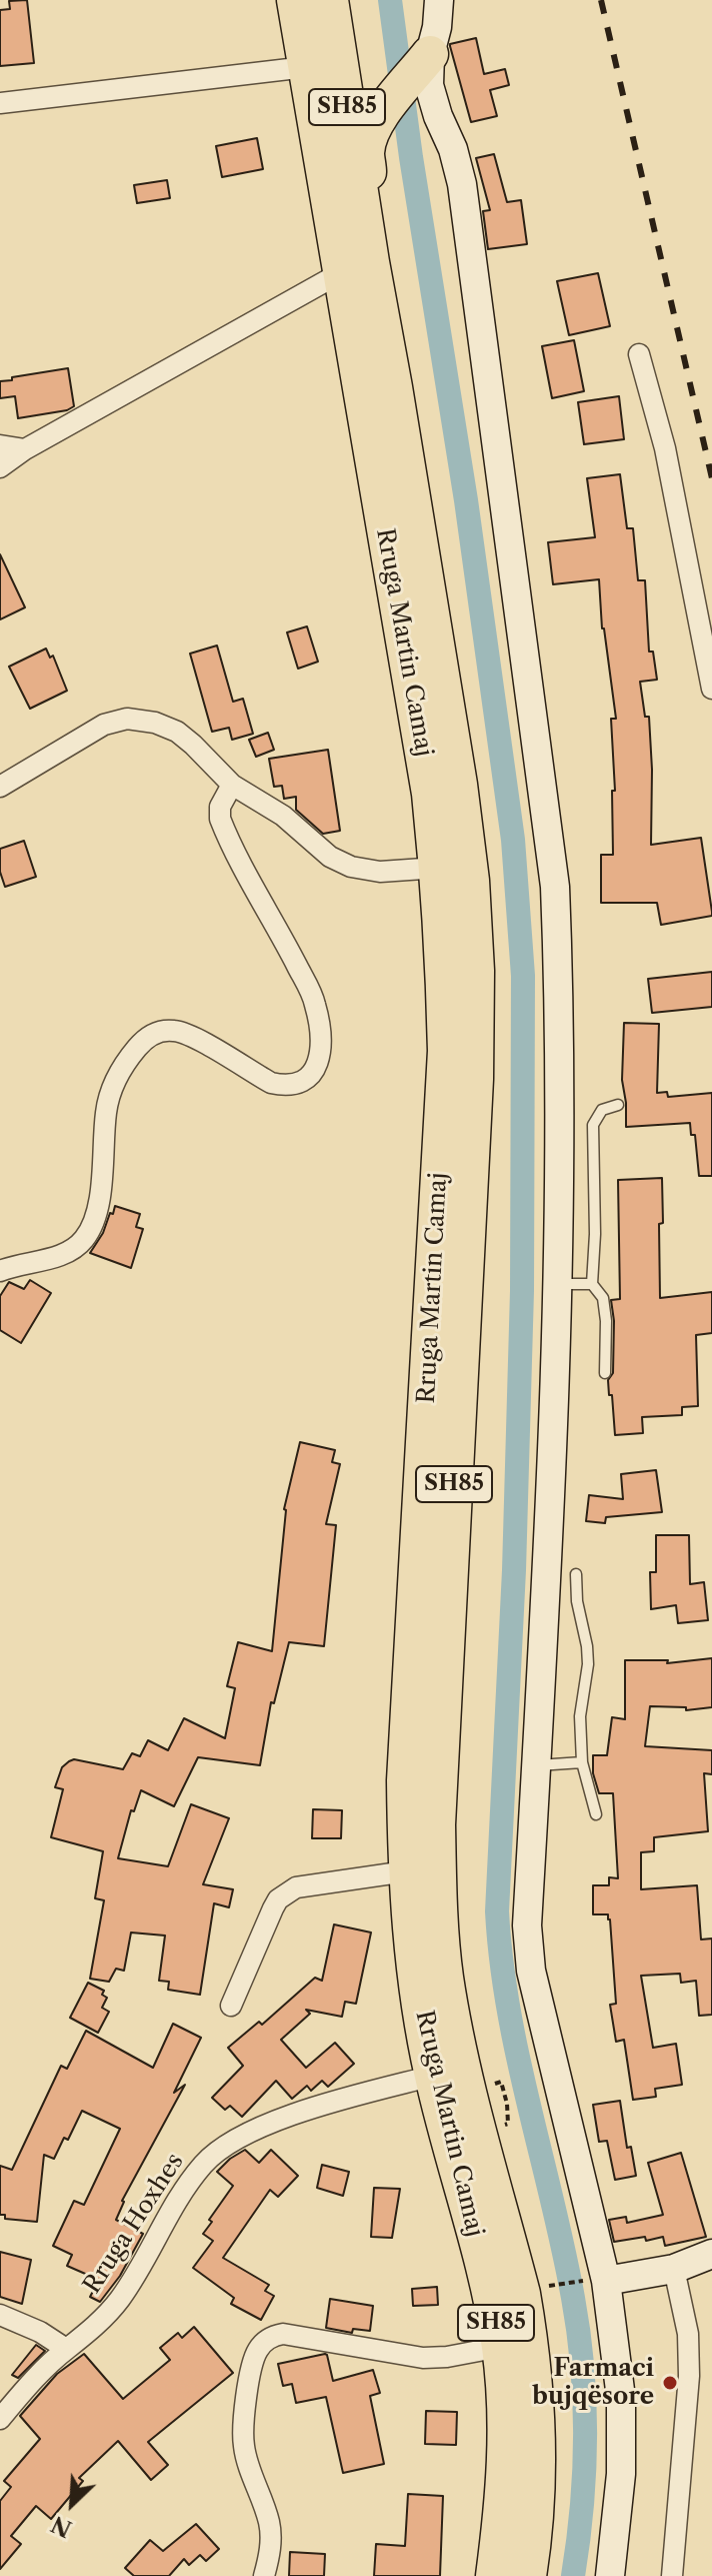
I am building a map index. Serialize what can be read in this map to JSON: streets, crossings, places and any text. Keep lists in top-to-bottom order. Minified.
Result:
{"streets":{"highway":["SH85","Rruga Martin Camaj"],"street":["Rruga Hoxhes"]},"crossings":[["Rruga Martin Camaj","Rruga Hoxhes"]],"places":["Farmaci bujqësore"],"north":"bottom left"}
